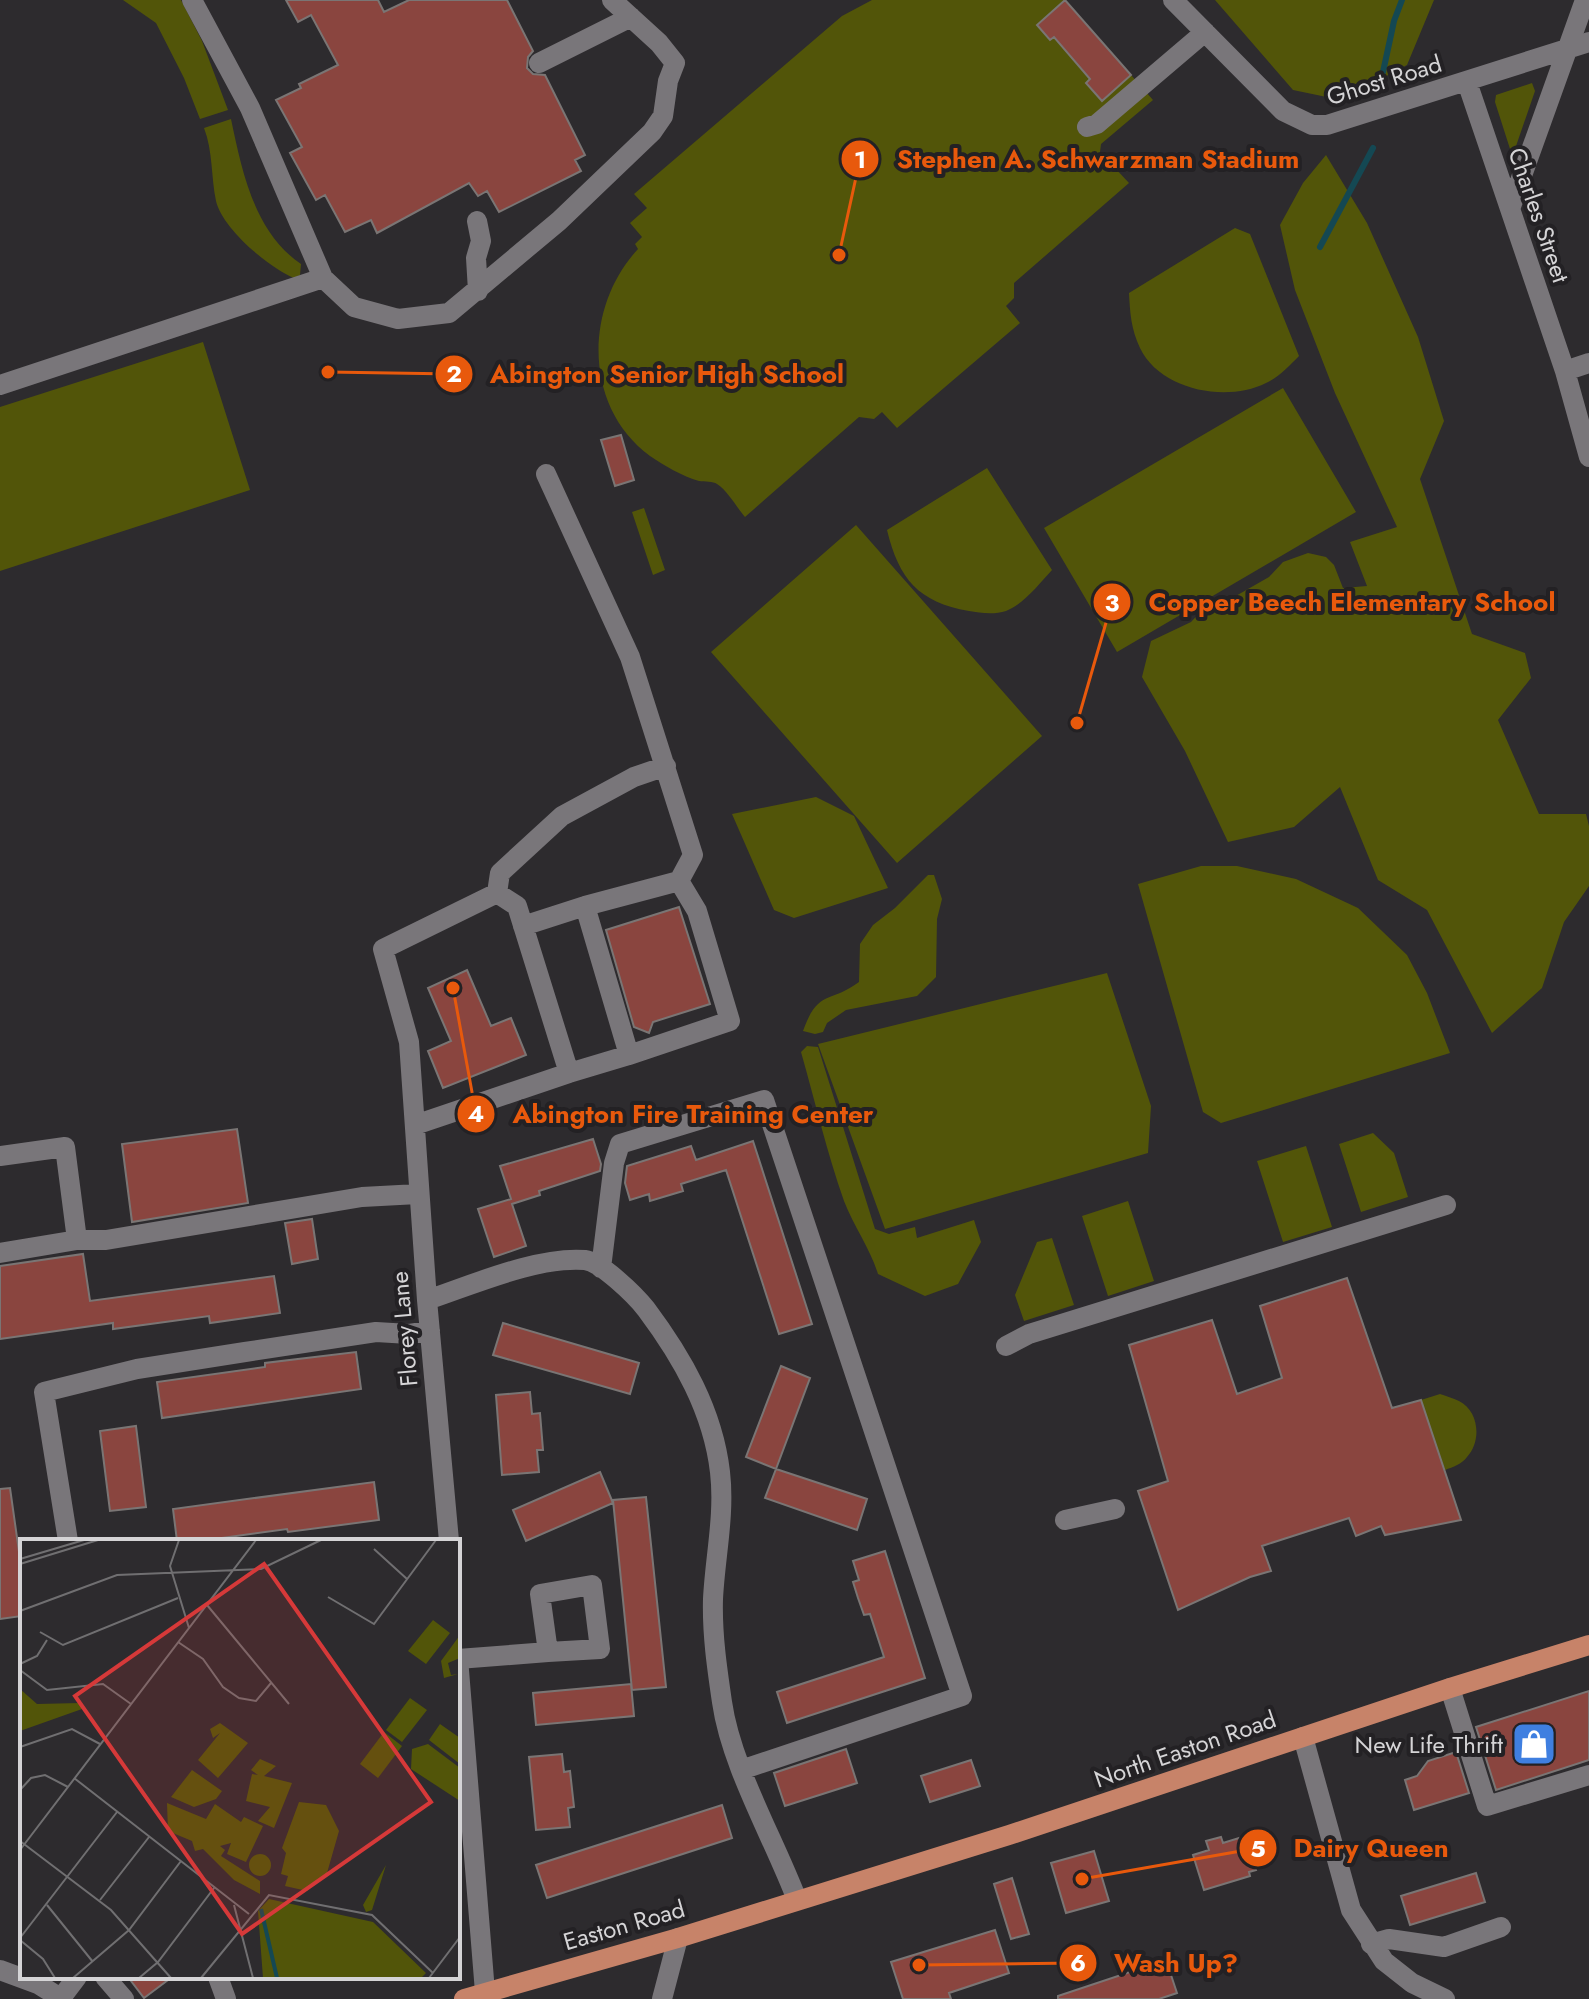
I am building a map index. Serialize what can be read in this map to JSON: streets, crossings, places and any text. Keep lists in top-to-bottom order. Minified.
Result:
{"streets":{"main road":["North Easton Road","Easton Road"],"street":["Ghost Road","Charles Street","Florey Lane"]},"crossings":[["Ghost Road","Charles Street"],["North Easton Road","Easton Road"]],"places":{"other":["Stephen A. Schwarzman Stadium","Abington Senior High School","Copper Beech Elementary School","Abington Fire Training Center","Dairy Queen","Wash Up?"],"shop":["New Life Thrift"]}}
